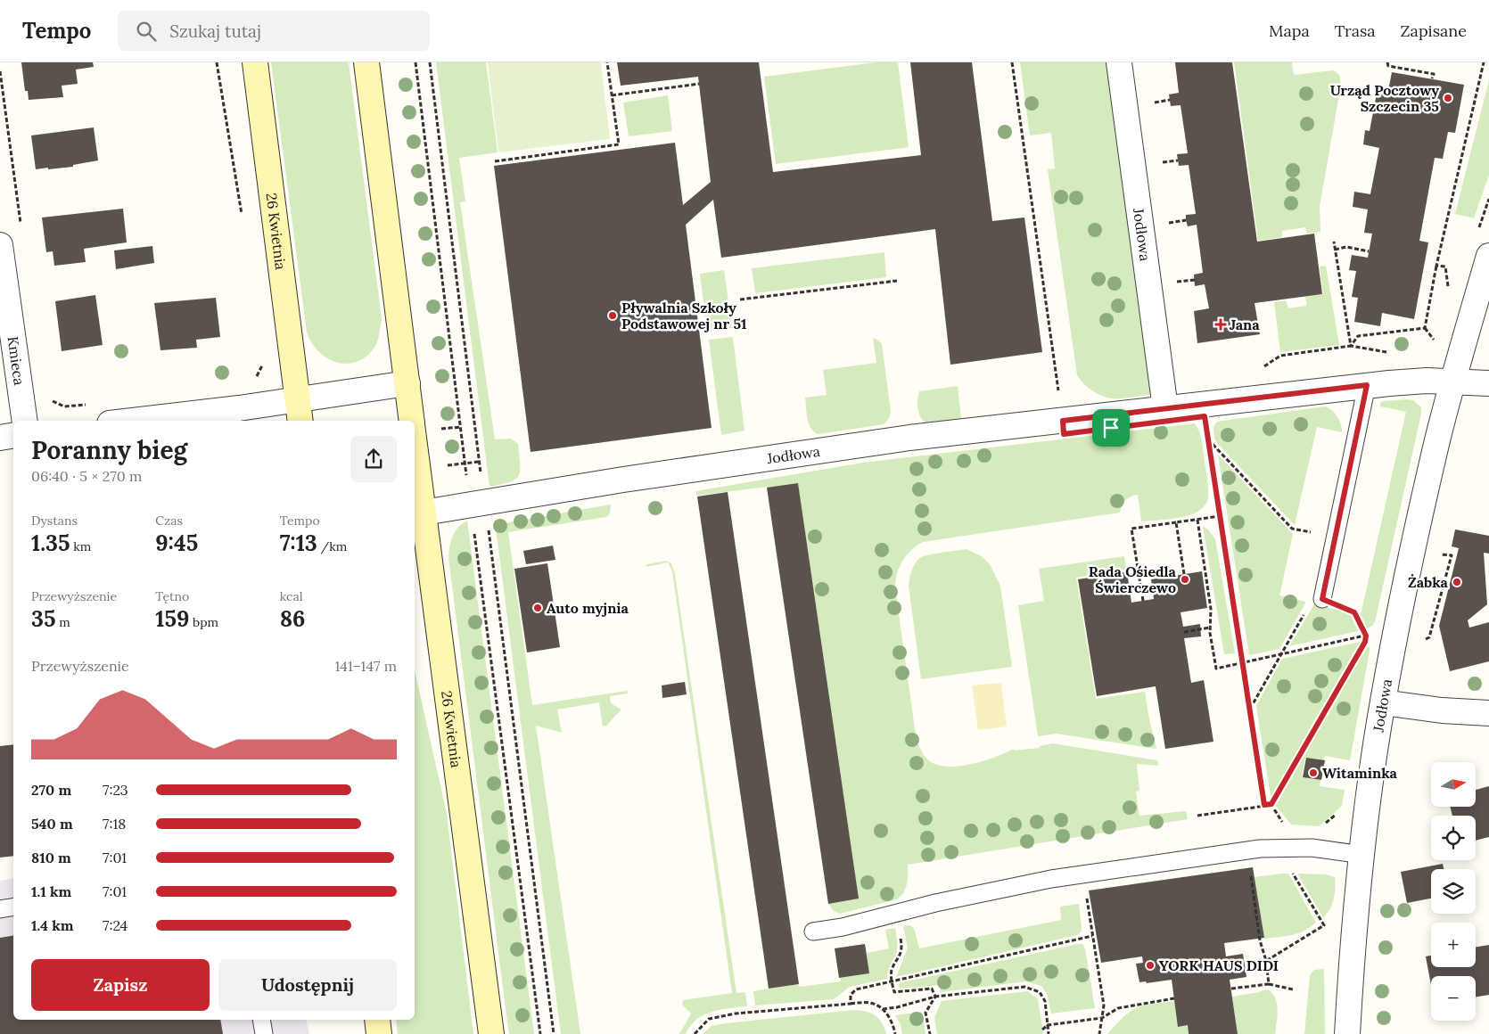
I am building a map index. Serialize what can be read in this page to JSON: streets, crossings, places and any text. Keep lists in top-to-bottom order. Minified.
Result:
{"streets":{"street":["26 Kwietnia","Jodłowa","Kmieca"]},"crossings":[["26 Kwietnia","Jodłowa"]],"places":{"other":["Urząd Pocztowy Szczecin 35","Pływalnia Szkoły Podstawowej nr 51","Rada Ośiedla Świerczewo","Żabka","Auto myjnia","Witaminka","YORK HAUS DIDI"],"health":["Jana"]},"north":"right","page":{"header":"Tempo","search":"Szukaj tutaj","nav":["Mapa","Trasa","Zapisane"],"heading":["Poranny bieg","06:40 · 5 × 270 m"],"stats":[["Dystans","1.35 km"],["Czas","9:45"],["Tempo","7:13 /km"],["Przewyższenie","35 m"],["Tętno","159 bpm"],["kcal","86"]],"chart":["Przewyższenie","141–147 m"],"map_buttons":["+","−"],"list":[{"name":"270 m","note":"7:23"},{"name":"540 m","note":"7:18"},{"name":"810 m","note":"7:01"},{"name":"1.1 km","note":"7:01"},{"name":"1.4 km","note":"7:24"}],"buttons":["Zapisz","Udostępnij"]}}
